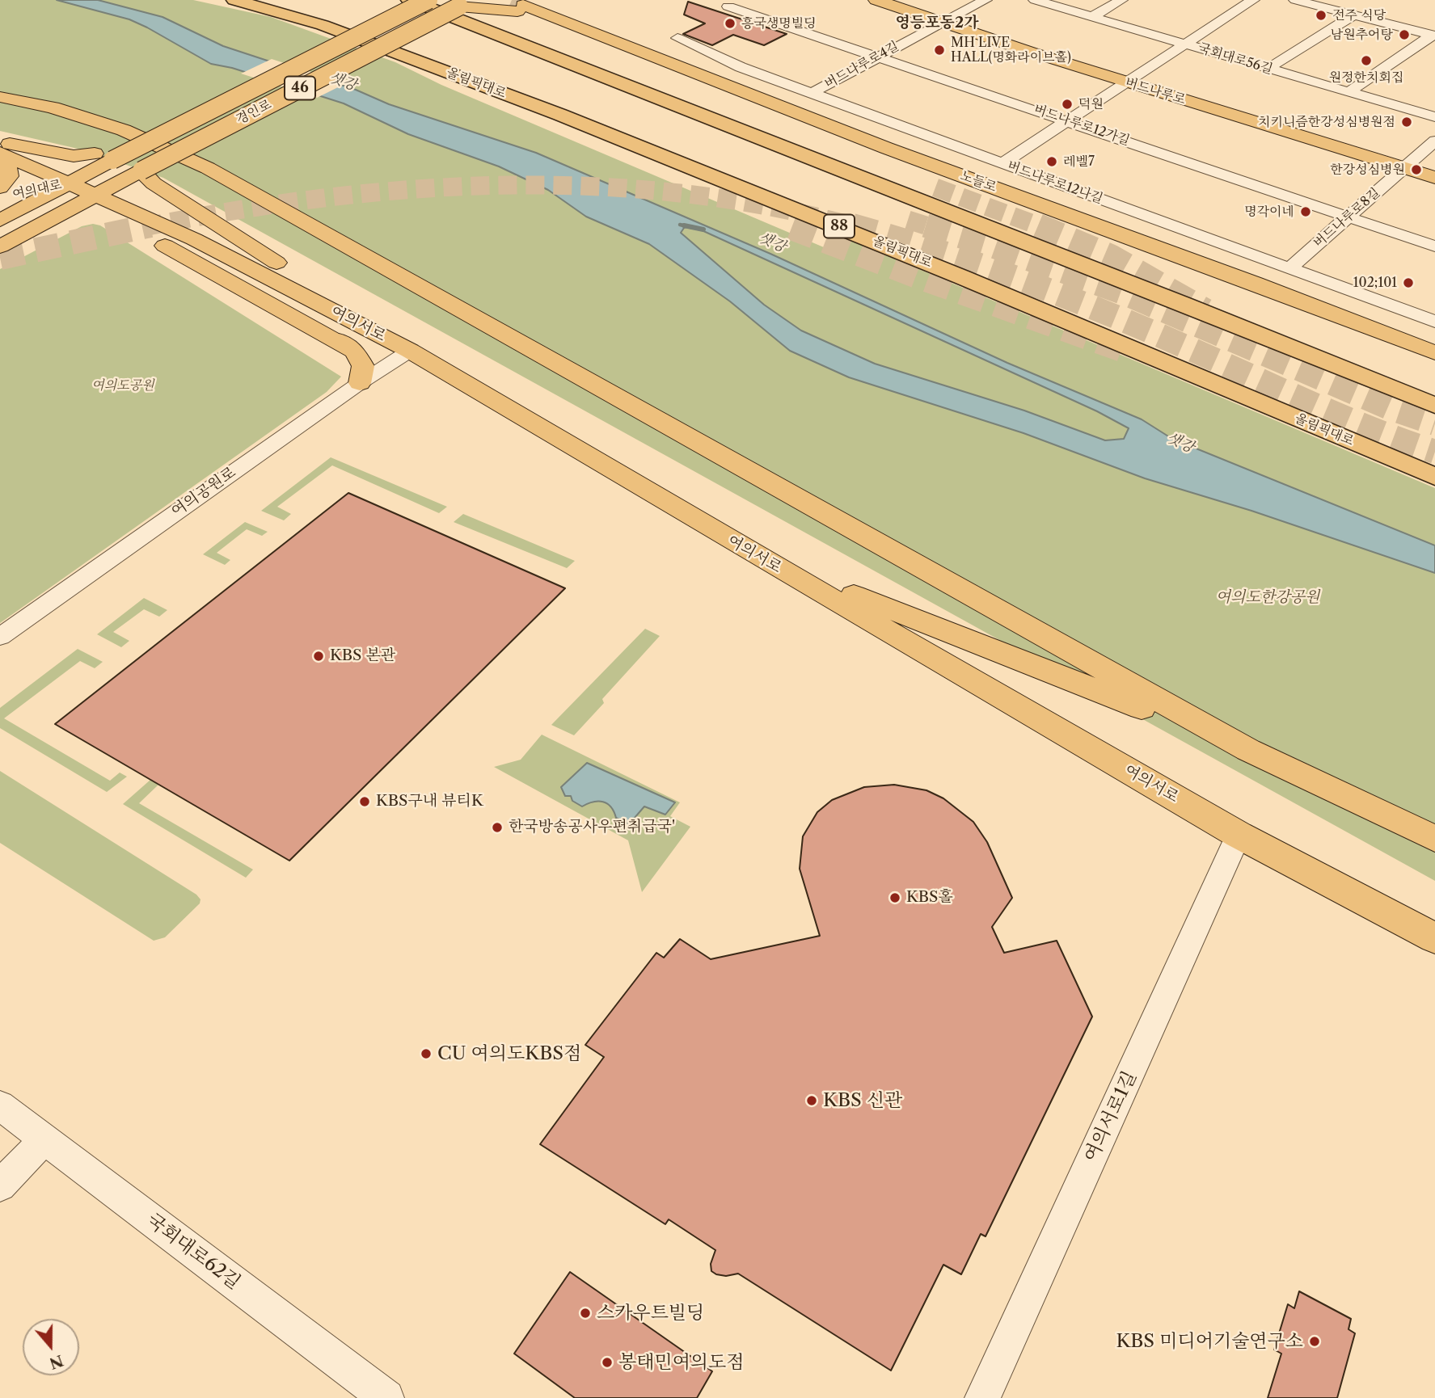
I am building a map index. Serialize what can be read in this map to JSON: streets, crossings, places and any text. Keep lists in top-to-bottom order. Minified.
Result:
{"streets":{"highway":["올림픽대로","88"],"main road":["46","버드나루로","경인로","노들로","여의대로","여의서로"],"street":["국회대로56길","버드나루로4길","버드나루로12가길","버드나루로12나길","버드나루로8길","여의공원로","여의서로1길","국회대로62길"]},"crossings":[["버드나루로4길","버드나루로"],["버드나루로4길","버드나루로12가길"],["버드나루로4길","버드나루로12나길"],["버드나루로","버드나루로8길"],["경인로","여의대로"],["경인로","여의서로"],["버드나루로12가길","버드나루로8길"],["버드나루로12나길","버드나루로8길"],["여의대로","여의서로"],["여의서로","여의공원로"],["여의서로","여의서로1길"]],"districts":["영등포동2가"],"water":["샛강"],"parks":["여의도공원","여의도한강공원"],"places":["전주 식당","흥국생명빌딩","남원추어탕","MH LIVE HALL(명화라이브홀)","원정한치회집","덕원","치키니즘한강성심병원점","레벨7","한강성심병원","명각이네","102;101","KBS 본관","KBS구내 뷰티K","한국방송공사우편취급국'","KBS홀","CU 여의도KBS점","KBS 신관","스카우트빌딩","KBS 미디어기술연구소","봉태민여의도점"],"north":"bottom"}
